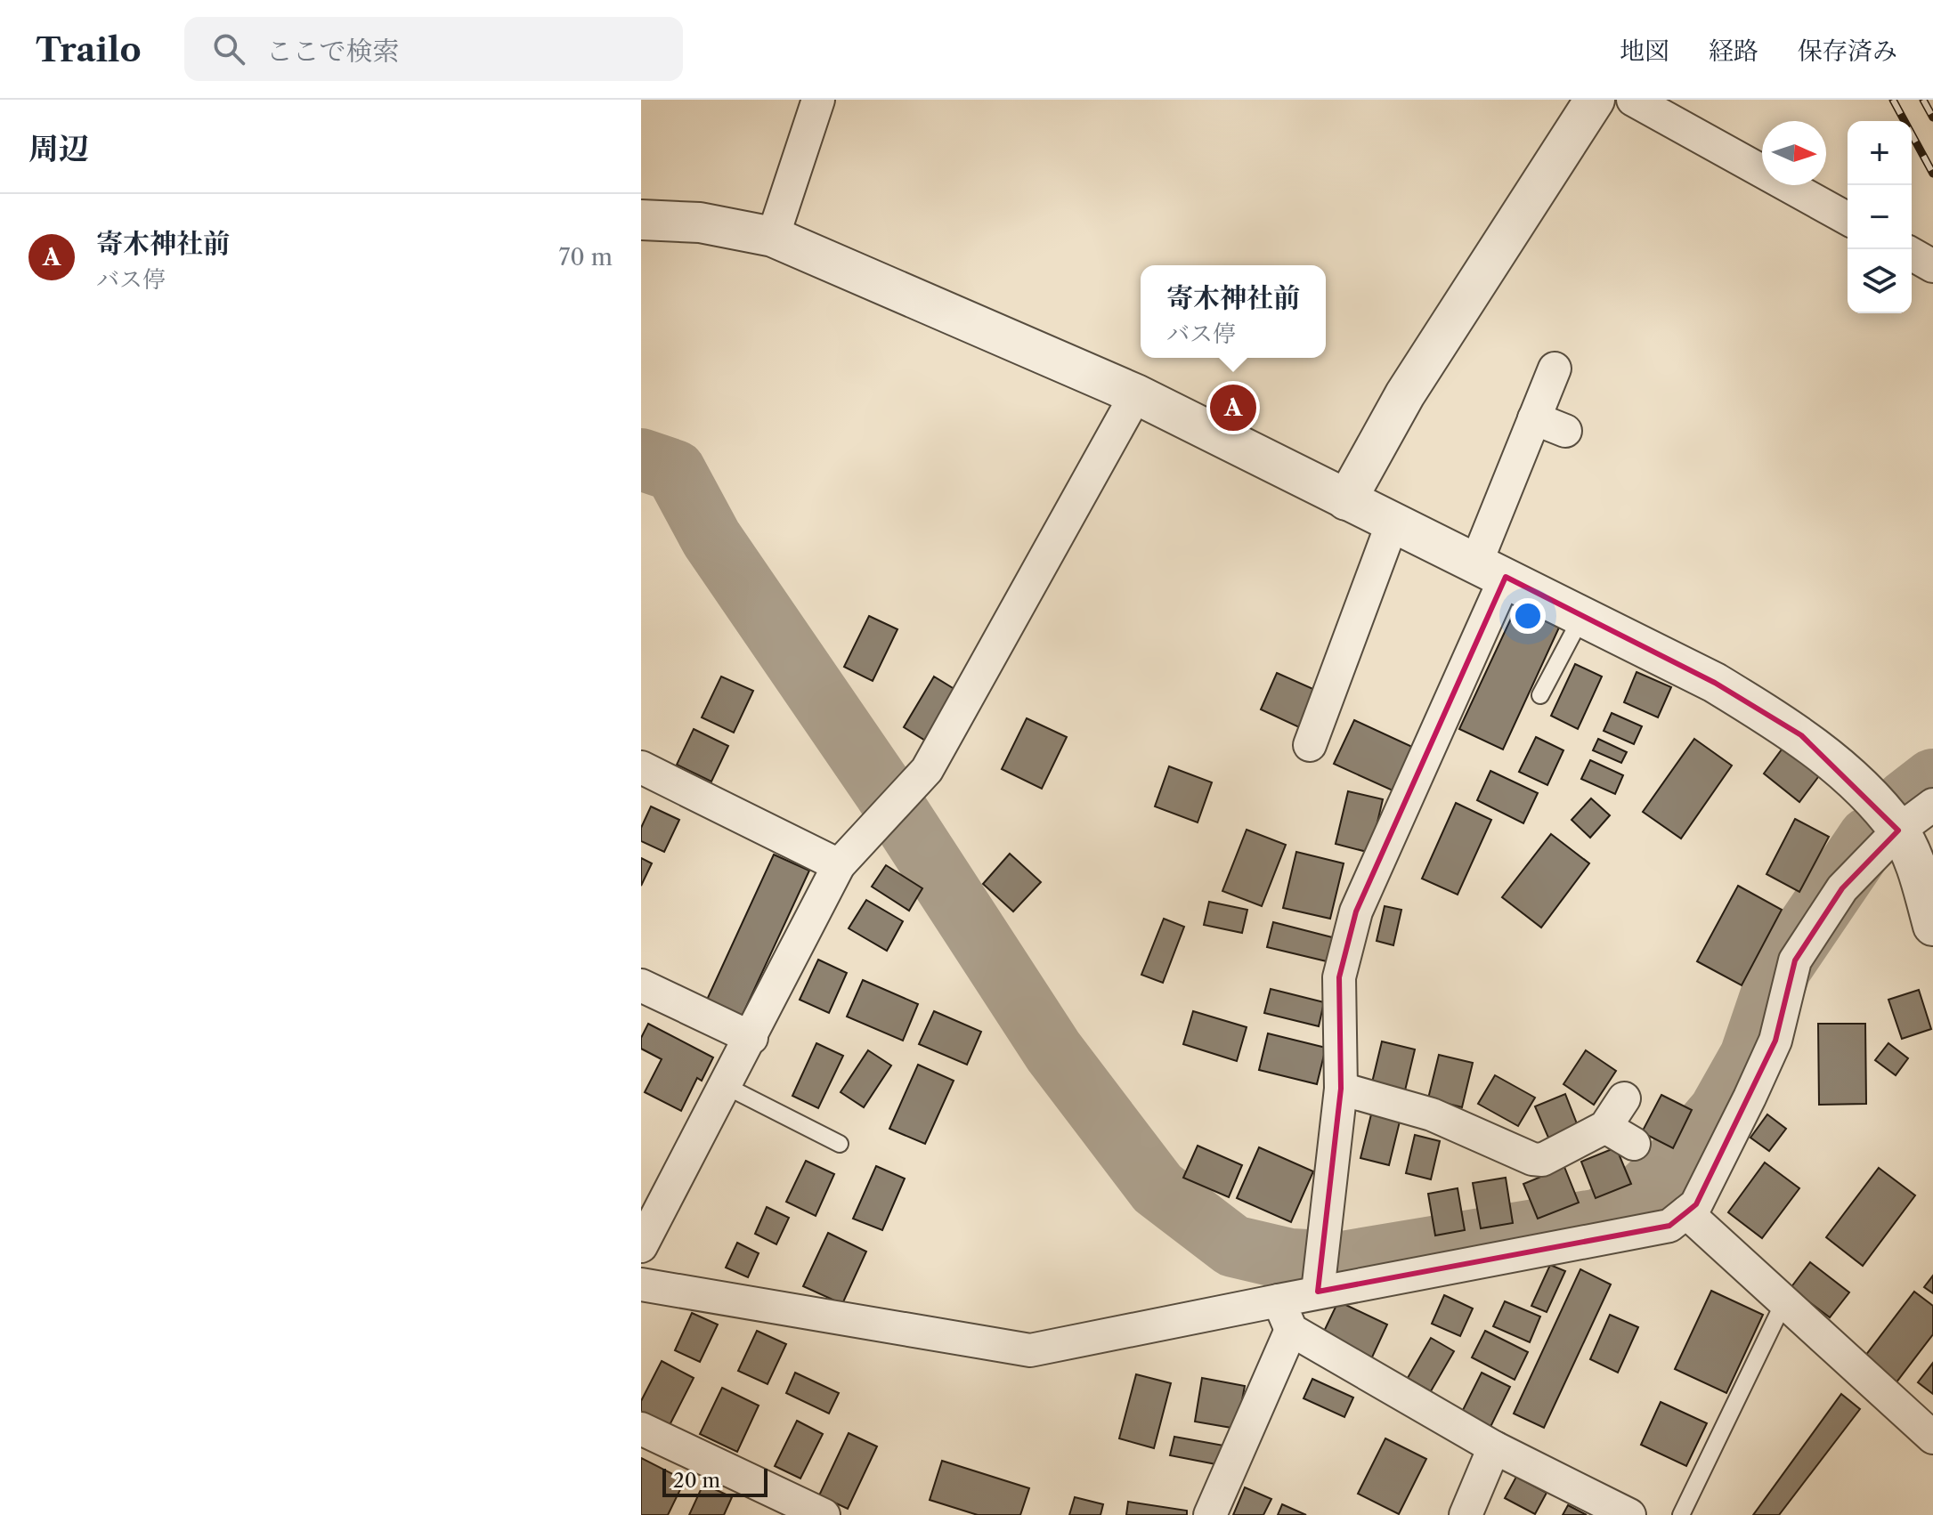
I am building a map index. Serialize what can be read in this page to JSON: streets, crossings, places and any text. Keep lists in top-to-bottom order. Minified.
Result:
{"scale_bar":"20 m","north":"right","page":{"header":"Trailo","search":"ここで検索","nav":["地図","経路","保存済み"],"heading":"周辺","map_buttons":["+","−"],"list":[{"mark":"A","name":"寄木神社前","note":"バス停","value":"70 m"}],"popup":["寄木神社前","バス停"],"pins":"A","scale":"20 m"}}
